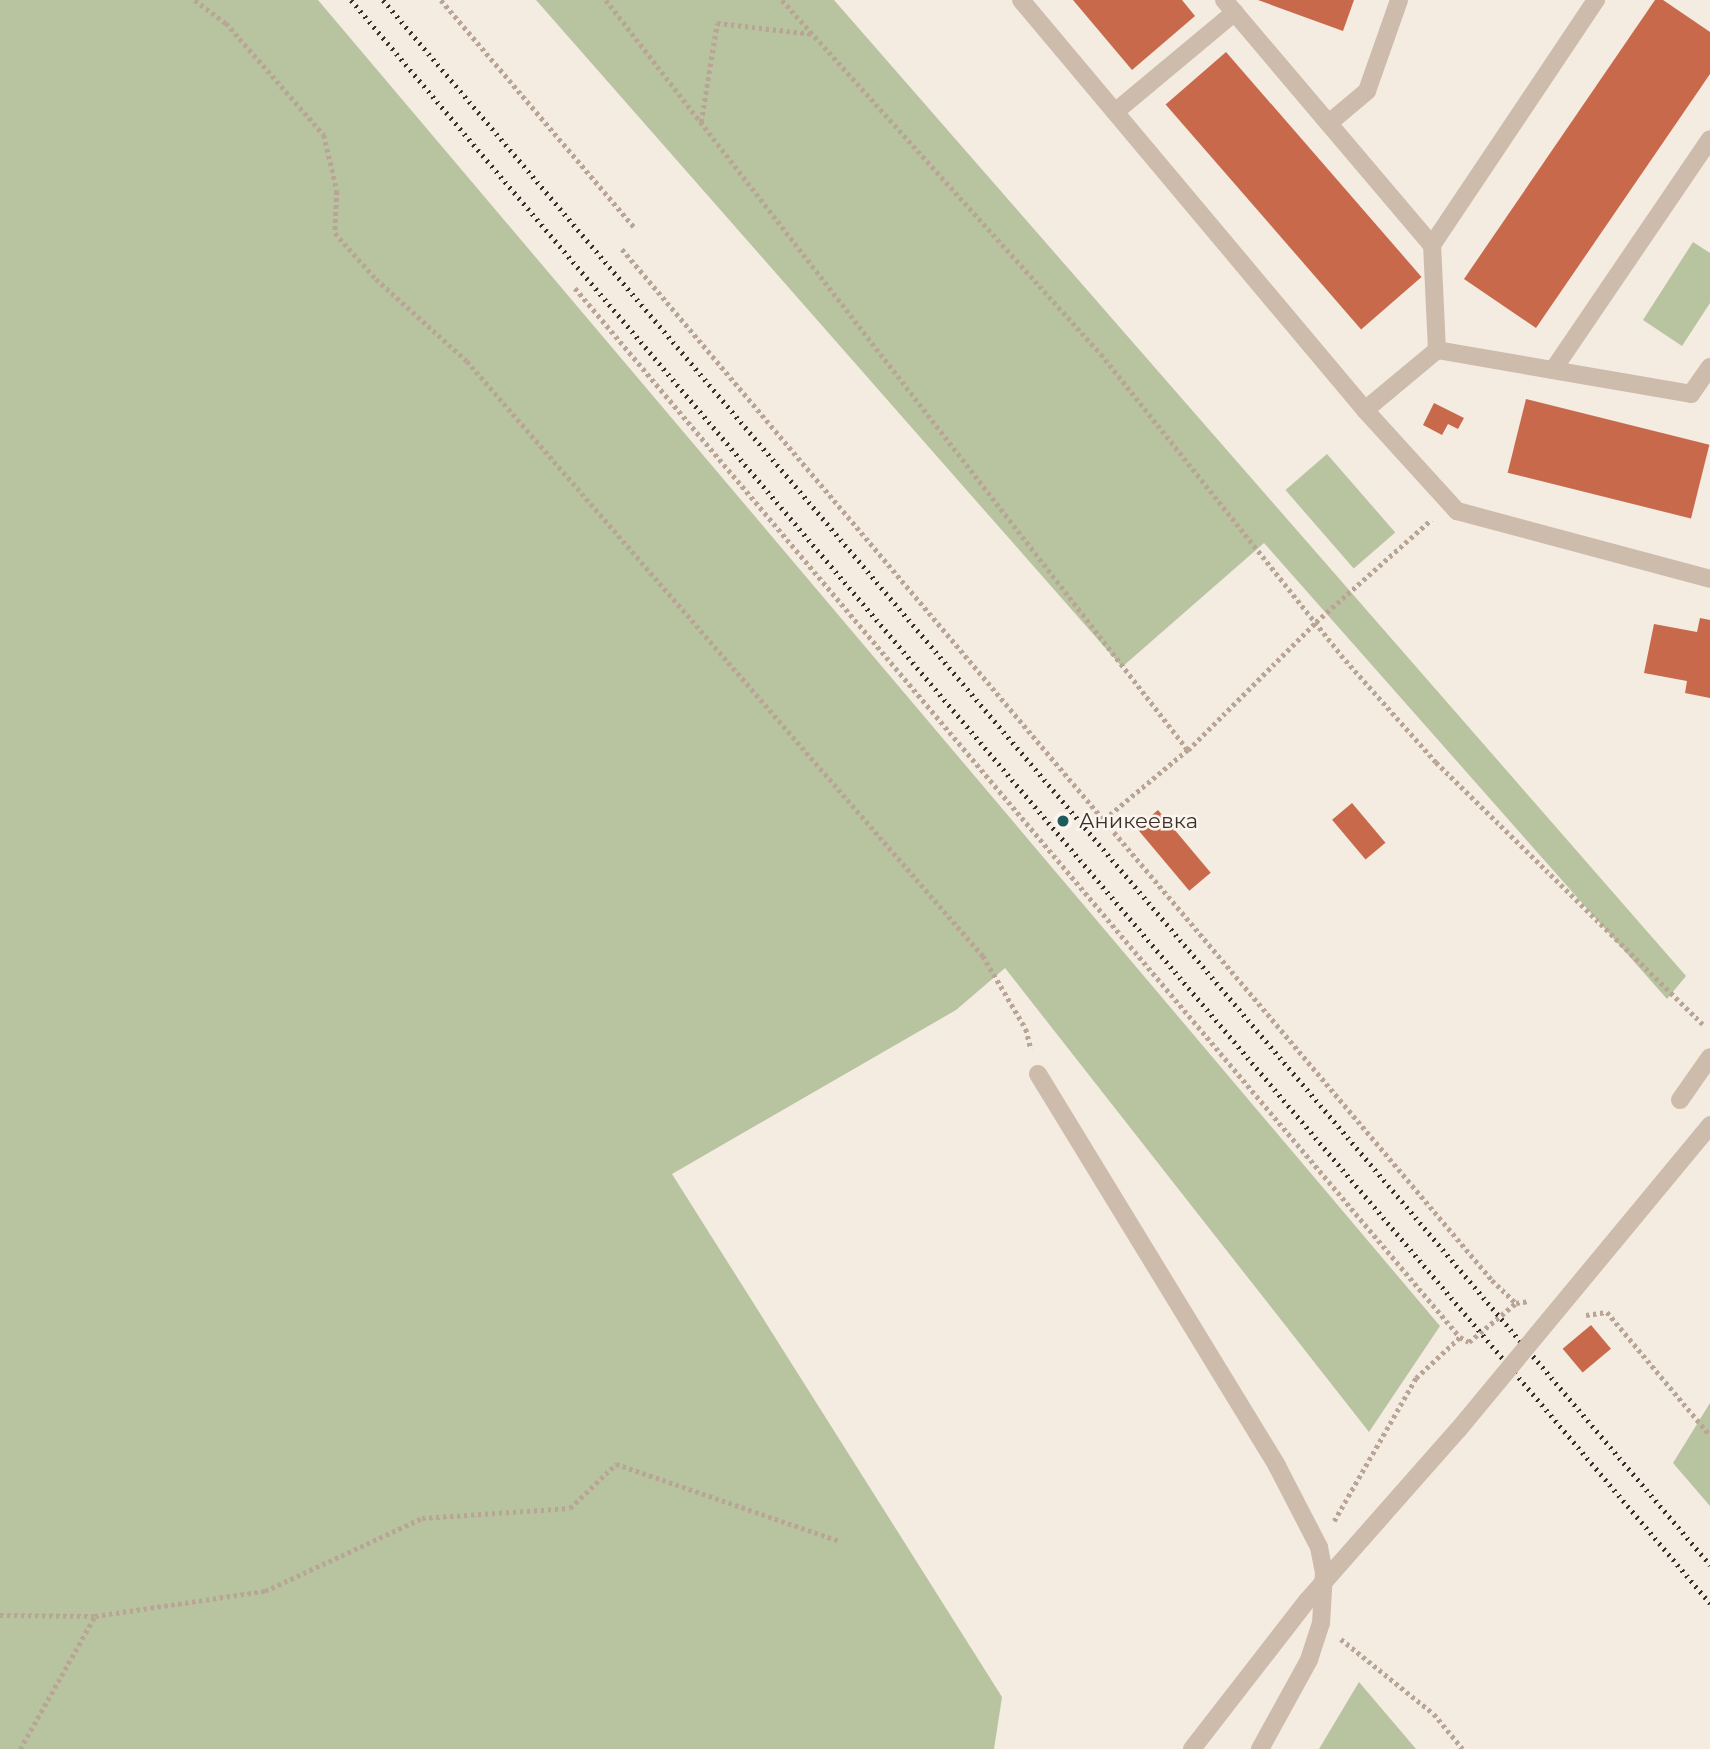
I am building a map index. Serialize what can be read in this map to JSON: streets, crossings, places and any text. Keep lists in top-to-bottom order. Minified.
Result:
{"places":["Аникеевка"]}
